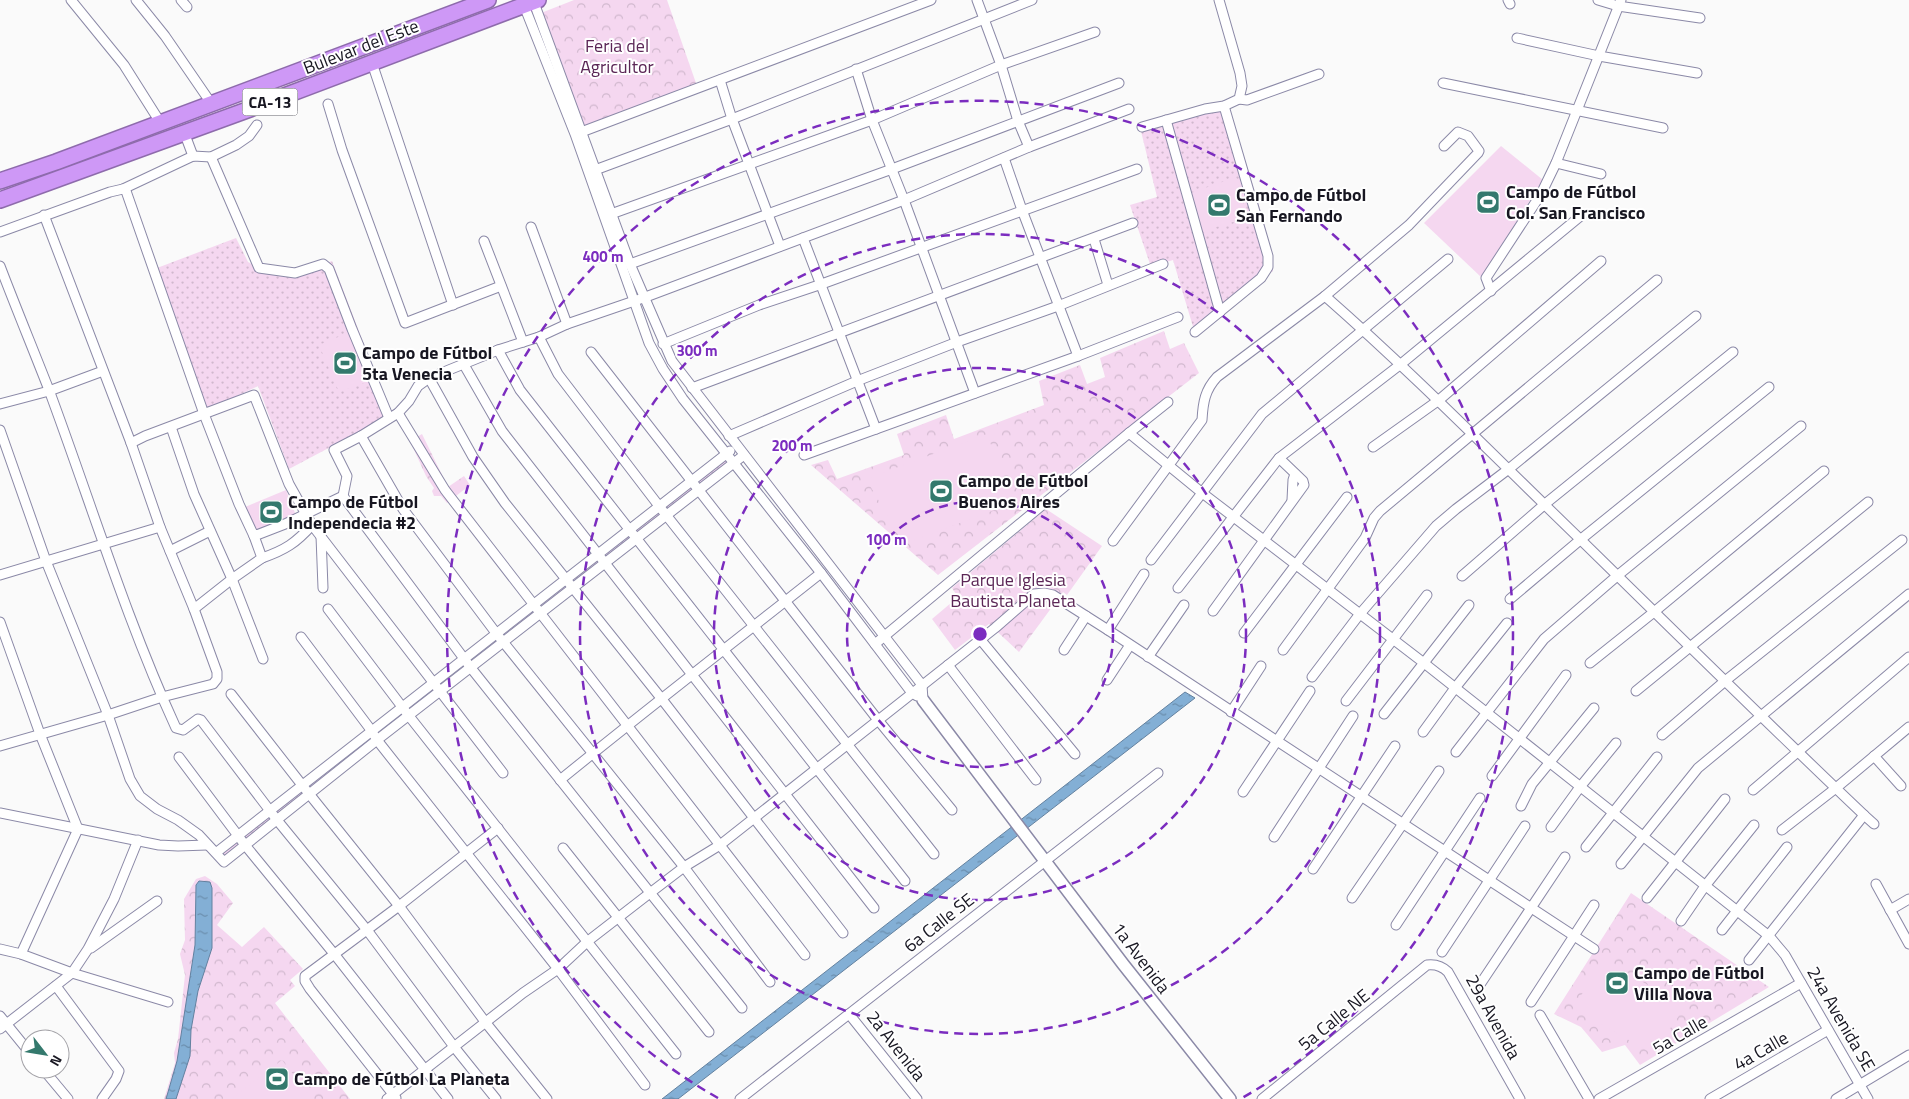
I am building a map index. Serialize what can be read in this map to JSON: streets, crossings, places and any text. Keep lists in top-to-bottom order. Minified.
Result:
{"streets":{"highway":["Bulevar del Este","CA-13"],"street":["6a Calle SE","1a Avenida","29a Avenida","24a Avenida SE","5a Calle NE","5a Calle","2a Avenida","4a Calle"]},"crossings":[["6a Calle SE","1a Avenida"],["6a Calle SE","2a Avenida"],["29a Avenida","5a Calle NE"],["24a Avenida SE","5a Calle"],["24a Avenida SE","4a Calle"]],"parks":["Feria del Agricultor","Parque Iglesia Bautista Planeta"],"places":{"sports":["Campo de Fútbol Col. San Francisco","Campo de Fútbol San Fernando","Campo de Fútbol 5ta Venecia","Campo de Fútbol Buenos Aires","Campo de Fútbol Independecia #2","Campo de Fútbol Villa Nova","Campo de Fútbol La Planeta"]},"north":"bottom right","rings":["400 m","300 m","200 m","100 m"]}
